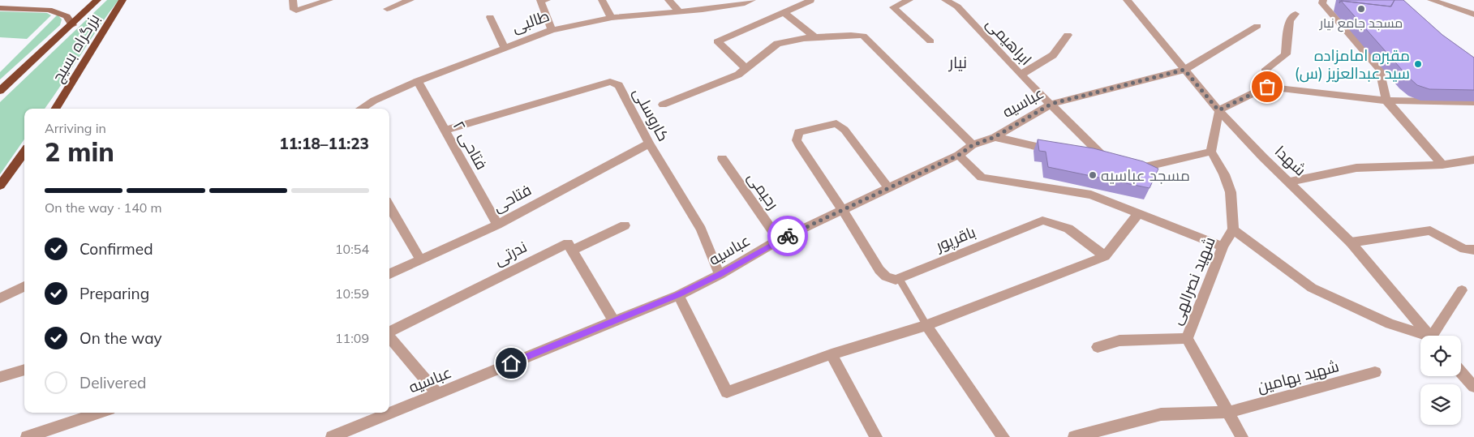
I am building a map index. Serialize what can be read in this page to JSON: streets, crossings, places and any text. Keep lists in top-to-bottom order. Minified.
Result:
{"streets":{"highway":["بزرگراه بسیج"],"street":["طالبی","ابراهیمی","عباسیه","کاروسلی","فتاحی ۲","شهدا","رحیمی","فتاحی","باقرپور","ندرتی","شهید نصرالهی","شهید بهامین"]},"crossings":[["طالبی","فتاحی ۲"],["ابراهیمی","عباسیه"],["عباسیه","کاروسلی"],["عباسیه","شهدا"],["عباسیه","رحیمی"],["کاروسلی","فتاحی ۲"],["کاروسلی","فتاحی"],["فتاحی ۲","فتاحی"],["شهید نصرالهی","شهید بهامین"]],"districts":["نیار"],"places":["مسجد جامع نیار","مقبره امامزاده سید عبدالعزیز (س)","مسجد عباسیه"],"page":{"heading":["2 min","Arriving in","11:18–11:23"],"bar":"On the way · 140 m","list":[["Confirmed","10:54"],["Preparing","10:59"],["On the way","11:09"],"Delivered"]}}
